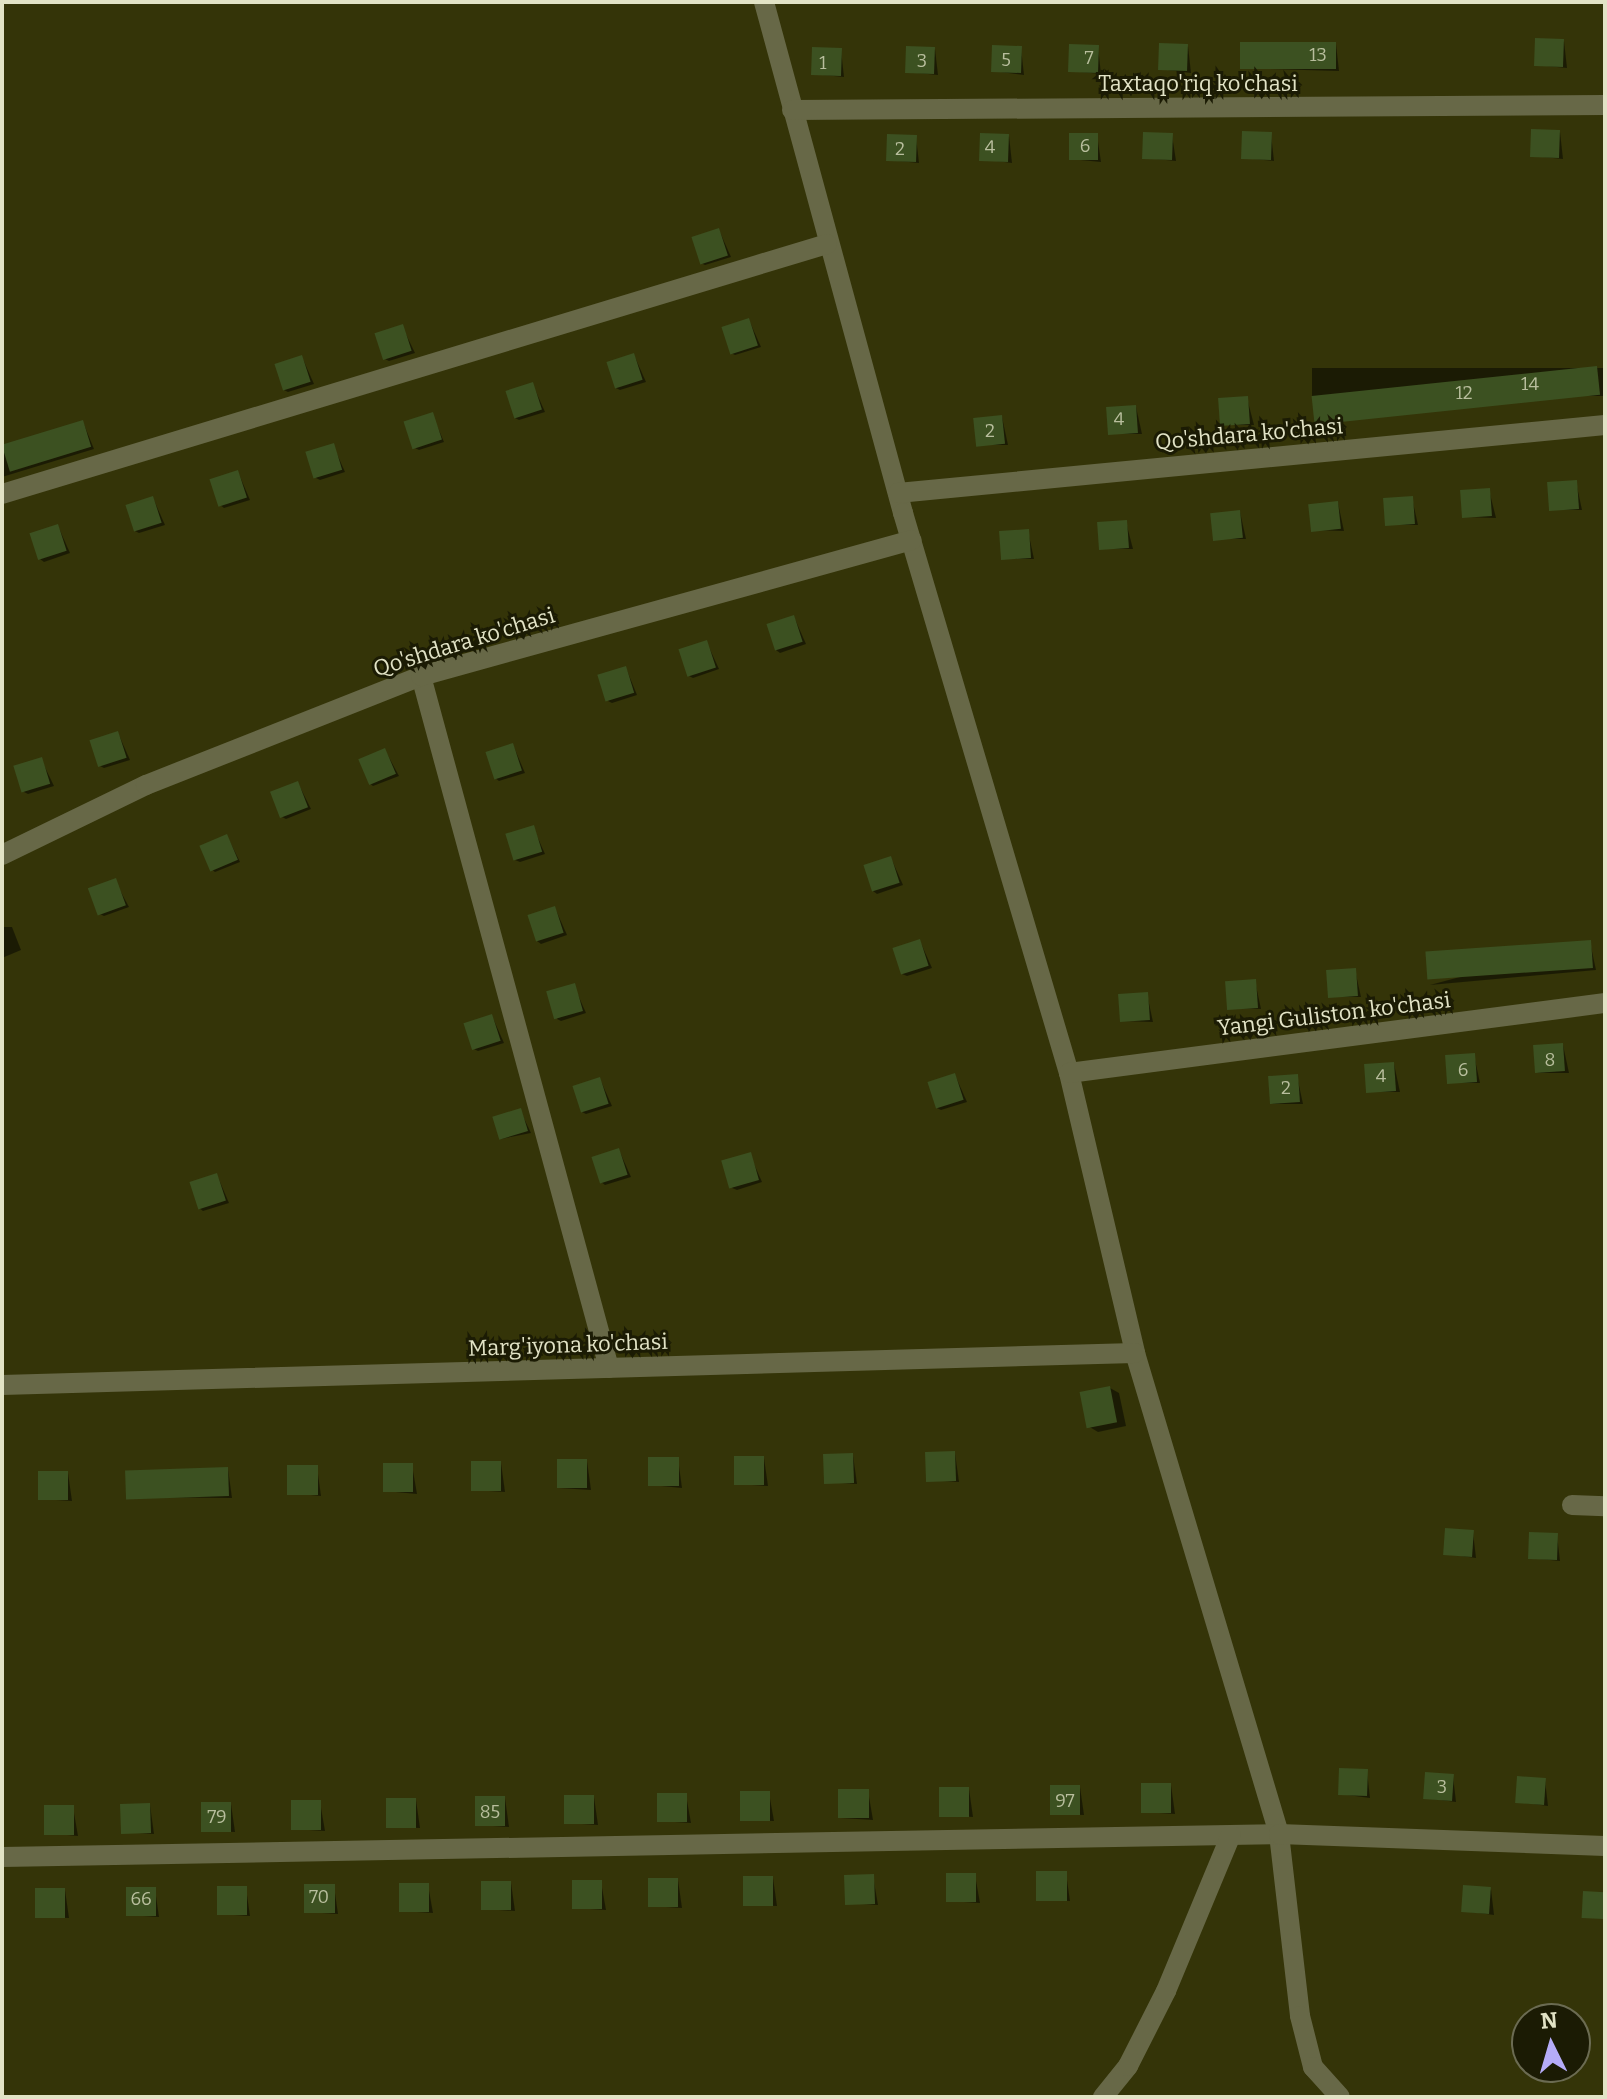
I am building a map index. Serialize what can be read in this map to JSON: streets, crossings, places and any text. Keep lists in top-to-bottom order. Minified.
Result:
{"streets":{"street":["Taxtaqo'riq ko'chasi","Qo'shdara ko'chasi","Yangi Guliston ko'chasi","Marg'iyona ko'chasi"]},"house_numbers":["13","7","5","3","1","6","4","2","14","12","4","2","8","6","4","2","3","97","85","79","70","66"],"north":"top"}
